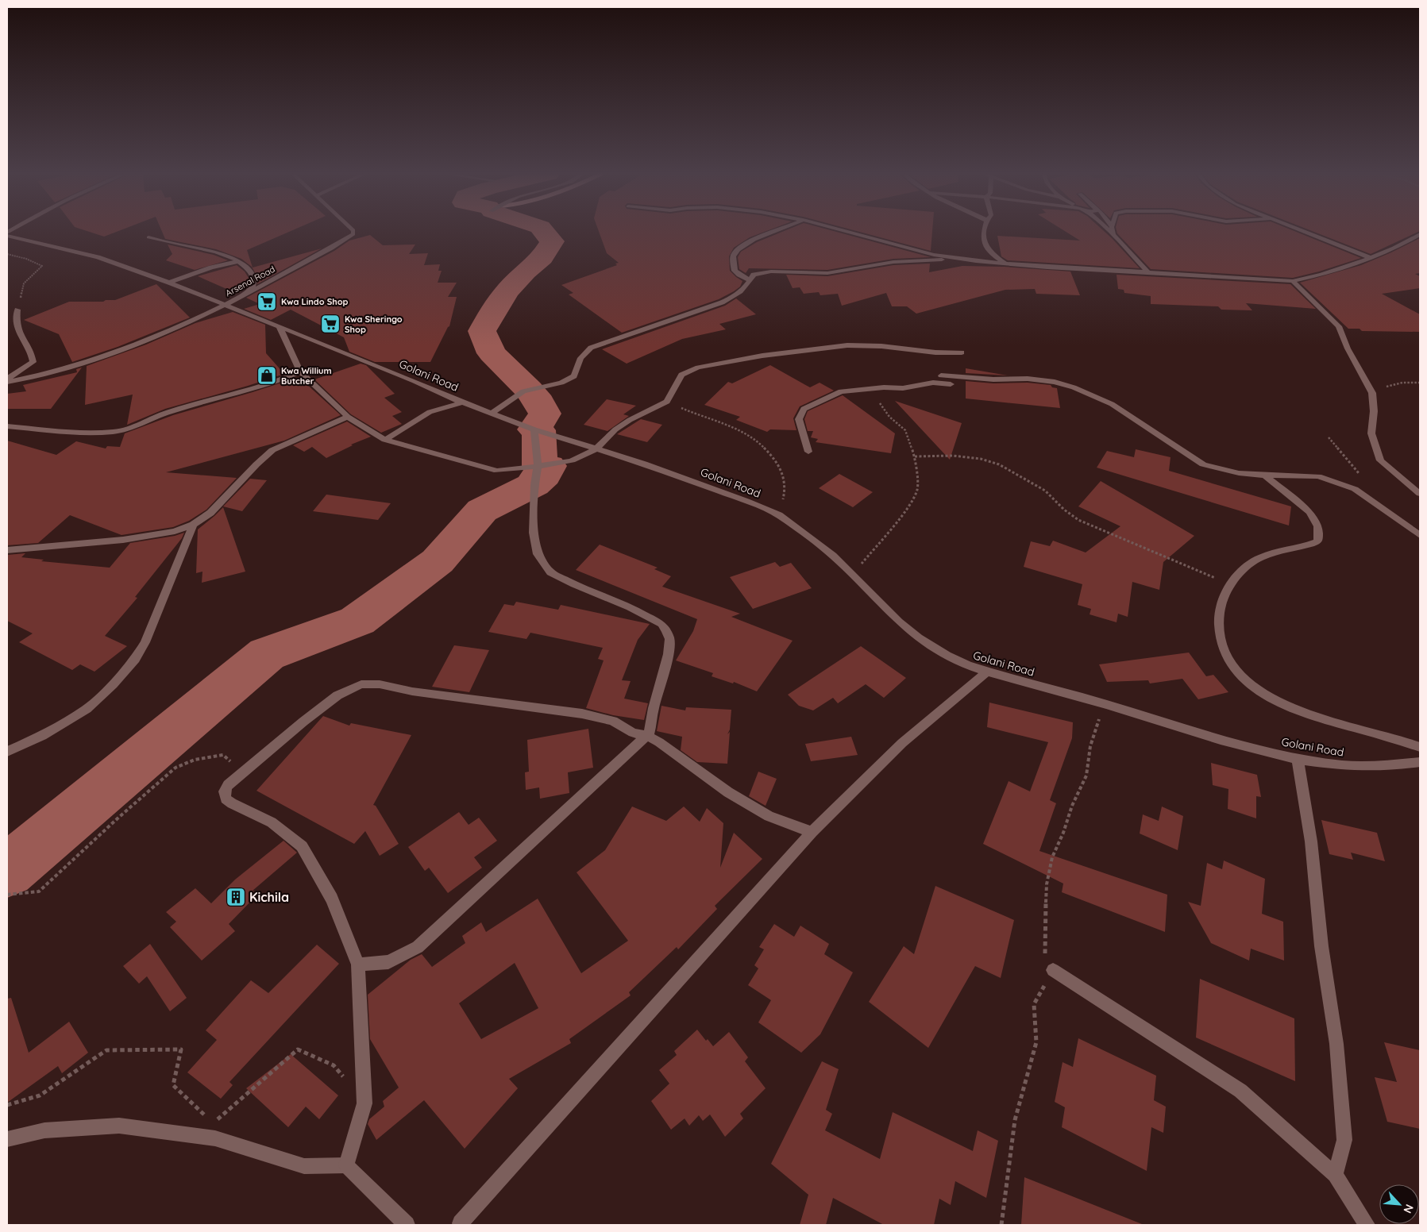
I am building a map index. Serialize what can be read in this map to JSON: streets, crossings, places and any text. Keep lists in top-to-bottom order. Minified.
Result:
{"streets":{"street":["Arsenal Road","Golani Road"]},"crossings":[["Arsenal Road","Golani Road"]],"places":{"supermarket":["Kwa Lindo Shop","Kwa Sheringo Shop"],"shop":["Kwa Willium Butcher"],"building":["Kichila"]},"north":"bottom right"}
